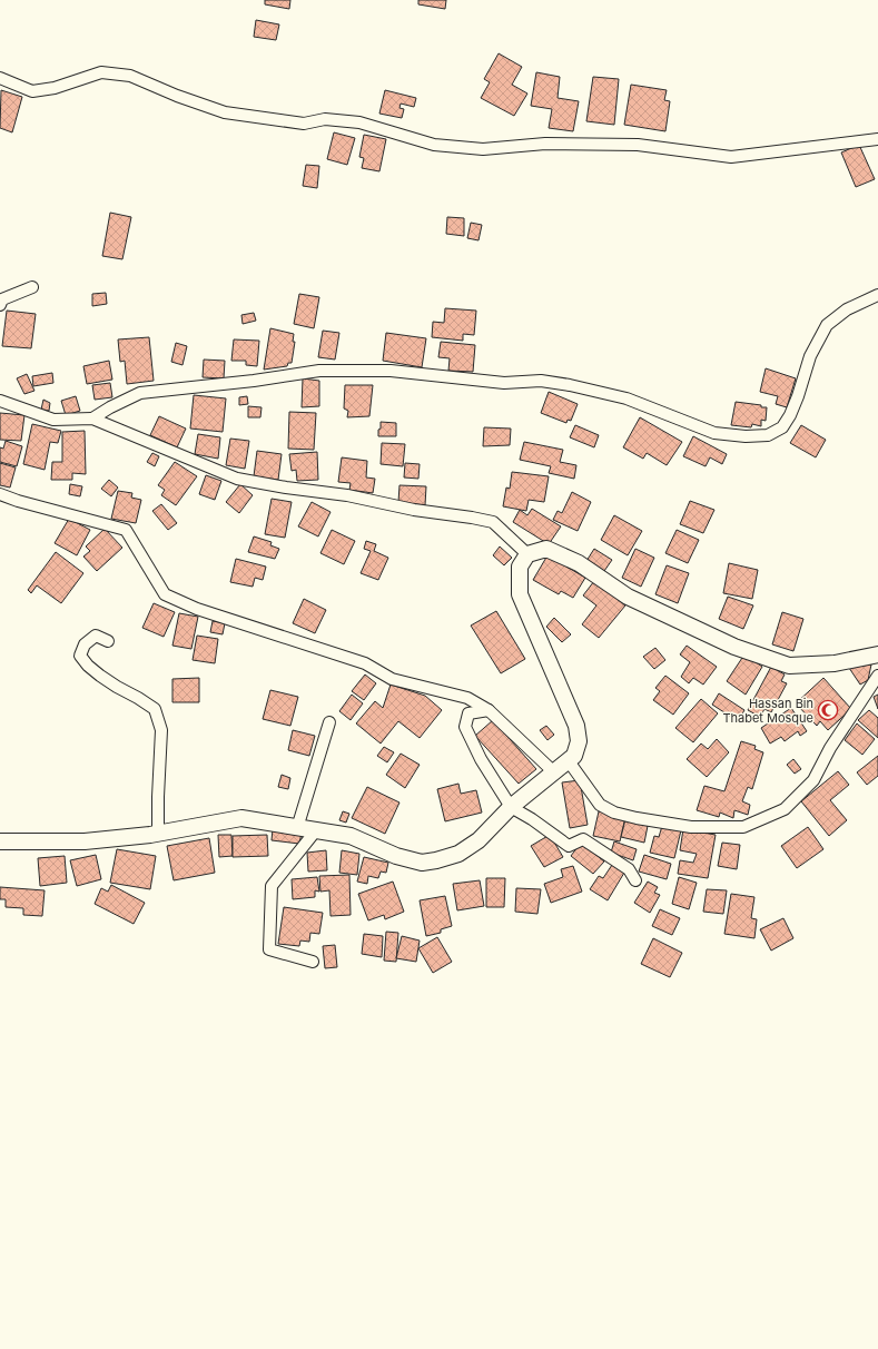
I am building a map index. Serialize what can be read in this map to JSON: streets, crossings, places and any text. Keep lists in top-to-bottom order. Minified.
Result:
{"places":{"mosque":["Hassan Bin Thabet Mosque"]}}
